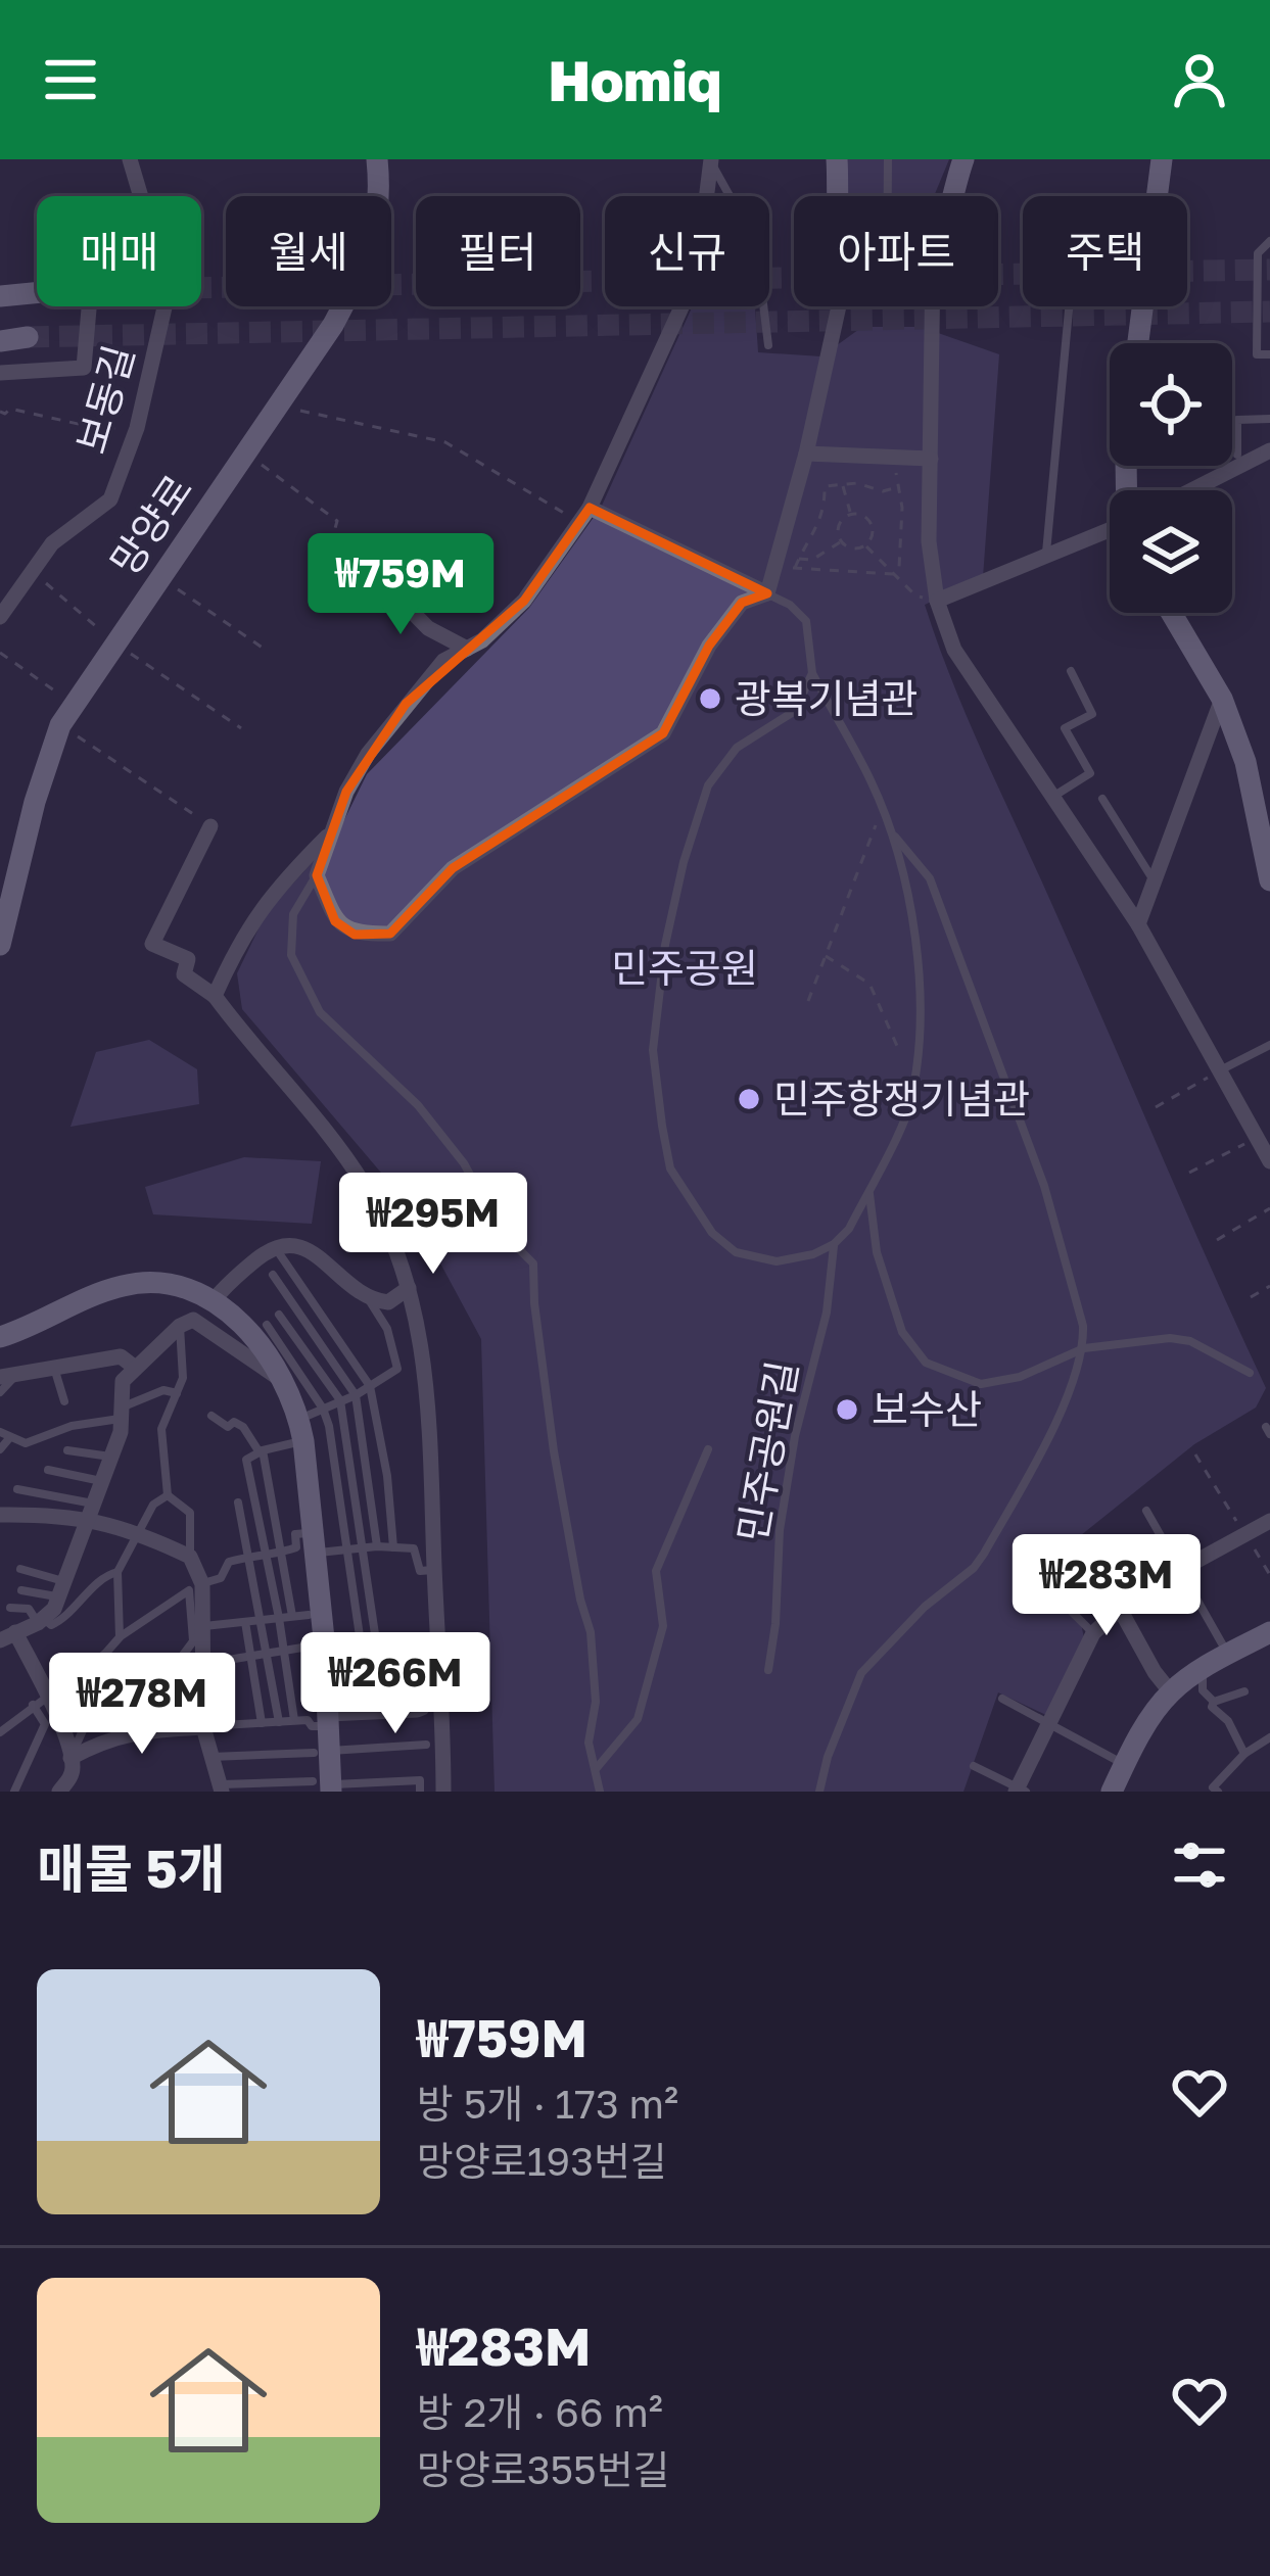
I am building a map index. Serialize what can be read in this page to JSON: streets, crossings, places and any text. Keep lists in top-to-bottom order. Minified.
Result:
{"streets":{"main road":["망양로"],"street":["보동길"],"lane":["민주공원길"]},"parks":["민주공원"],"places":["광복기념관","민주항쟁기념관","보수산"],"page":{"header":"Homiq","chip":["매매","월세","필터","신규","아파트","주택"],"price":["₩759M","₩295M","₩283M","₩266M","₩278M"],"heading":"매물 5개","list":[{"name":"₩759M","note":"방 5개 · 173 m² · 망양로193번길"},{"name":"₩283M","note":"방 2개 · 66 m² · 망양로355번길"}]}}
